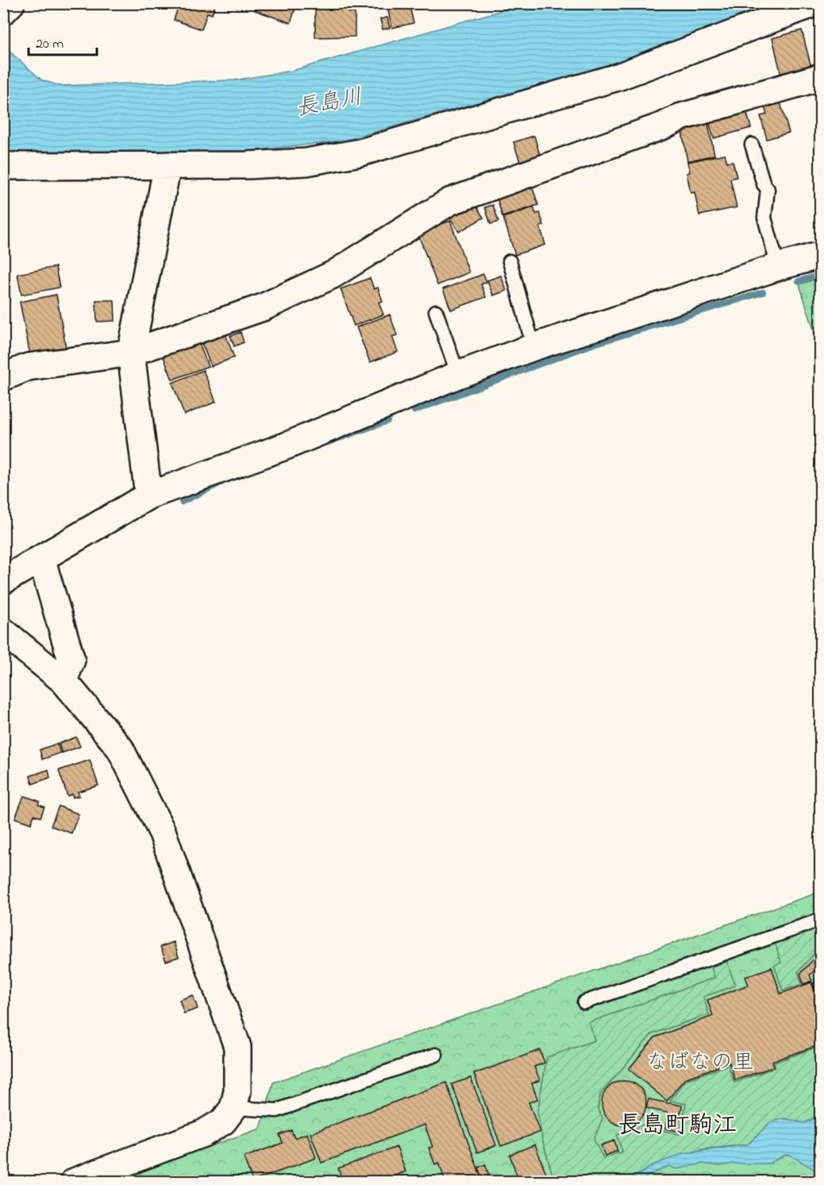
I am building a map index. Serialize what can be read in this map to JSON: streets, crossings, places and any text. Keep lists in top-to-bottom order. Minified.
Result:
{"districts":["長島町駒江"],"water":["長島川"],"parks":["なばなの里"],"scale_bar":"20 m"}
